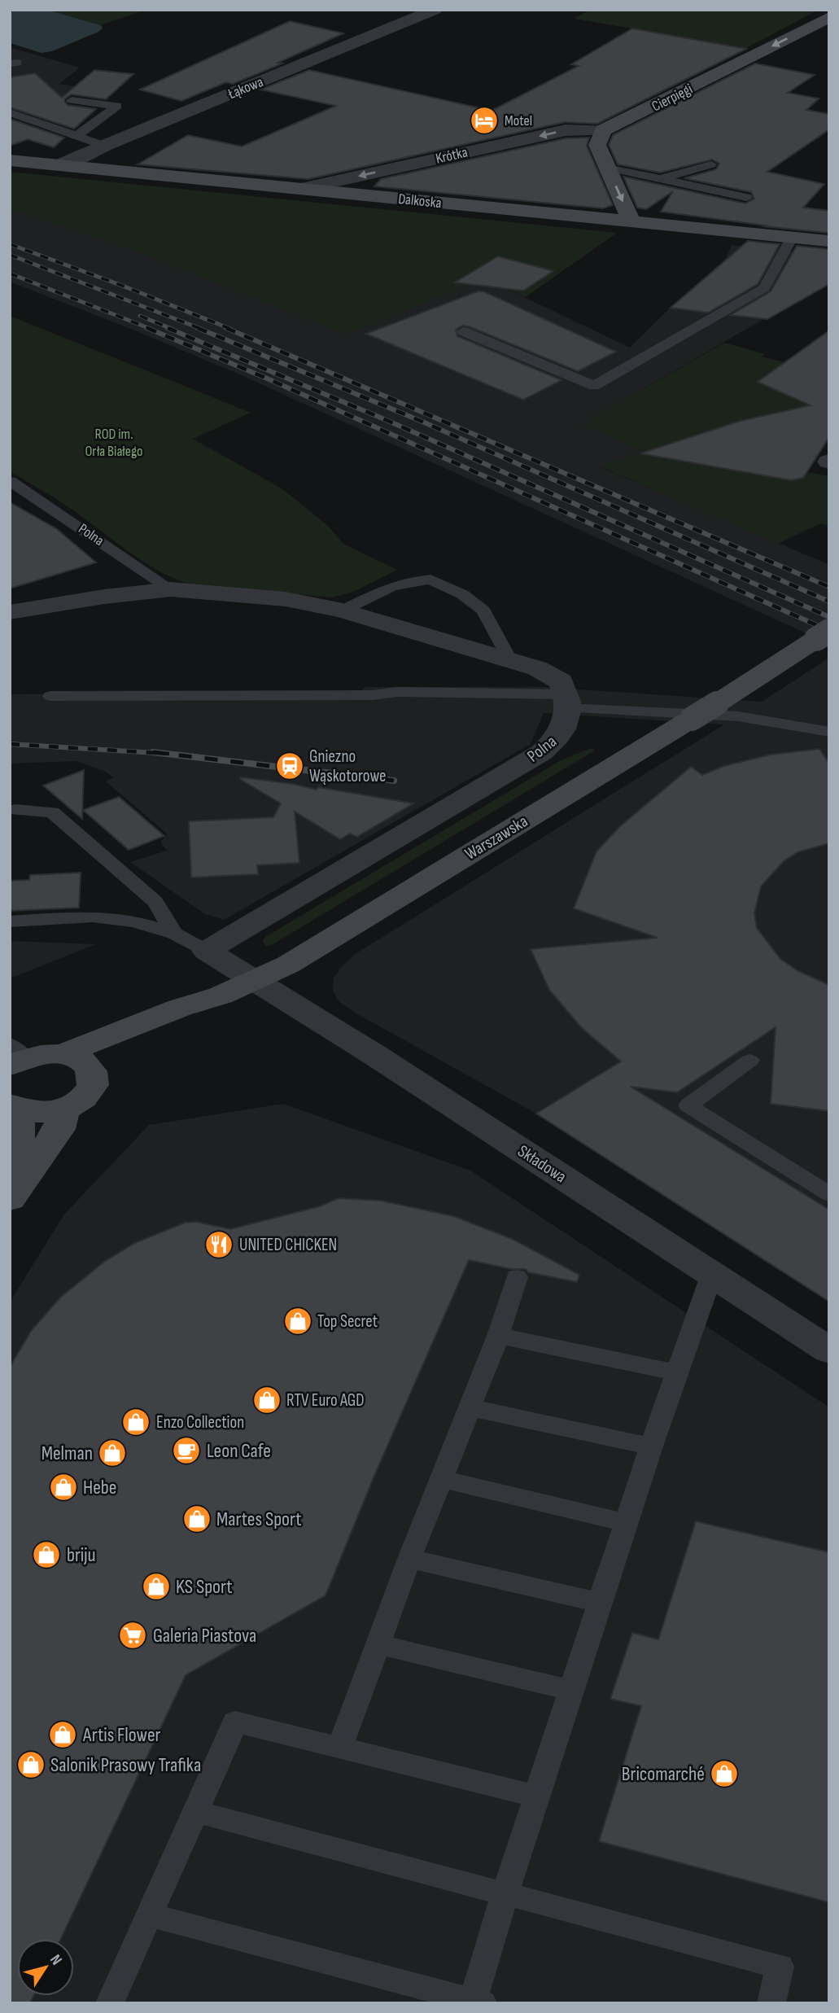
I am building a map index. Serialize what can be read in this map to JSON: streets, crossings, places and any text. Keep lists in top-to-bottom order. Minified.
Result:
{"streets":{"street":["Łąkowa","Cierpięgi","Krótka","Dalkoska","Polna","Warszawska","Składowa"]},"crossings":[["Łąkowa","Dalkoska"],["Cierpięgi","Krótka"],["Krótka","Dalkoska"],["Warszawska","Składowa"]],"one_way":["Cierpięgi","Krótka"],"parks":["ROD im. Orła Białego"],"places":{"hotel":["Motel"],"station":["Gniezno Wąskotorowe"],"restaurant":["UNITED CHICKEN"],"shop":["Top Secret","RTV Euro AGD","Enzo Collection","Melman","Hebe","Martes Sport","briju","KS Sport","Artis Flower","Salonik Prasowy Trafika","Bricomarché"],"cafe":["Leon Cafe"],"supermarket":["Galeria Piastova"]},"north":"top right"}
